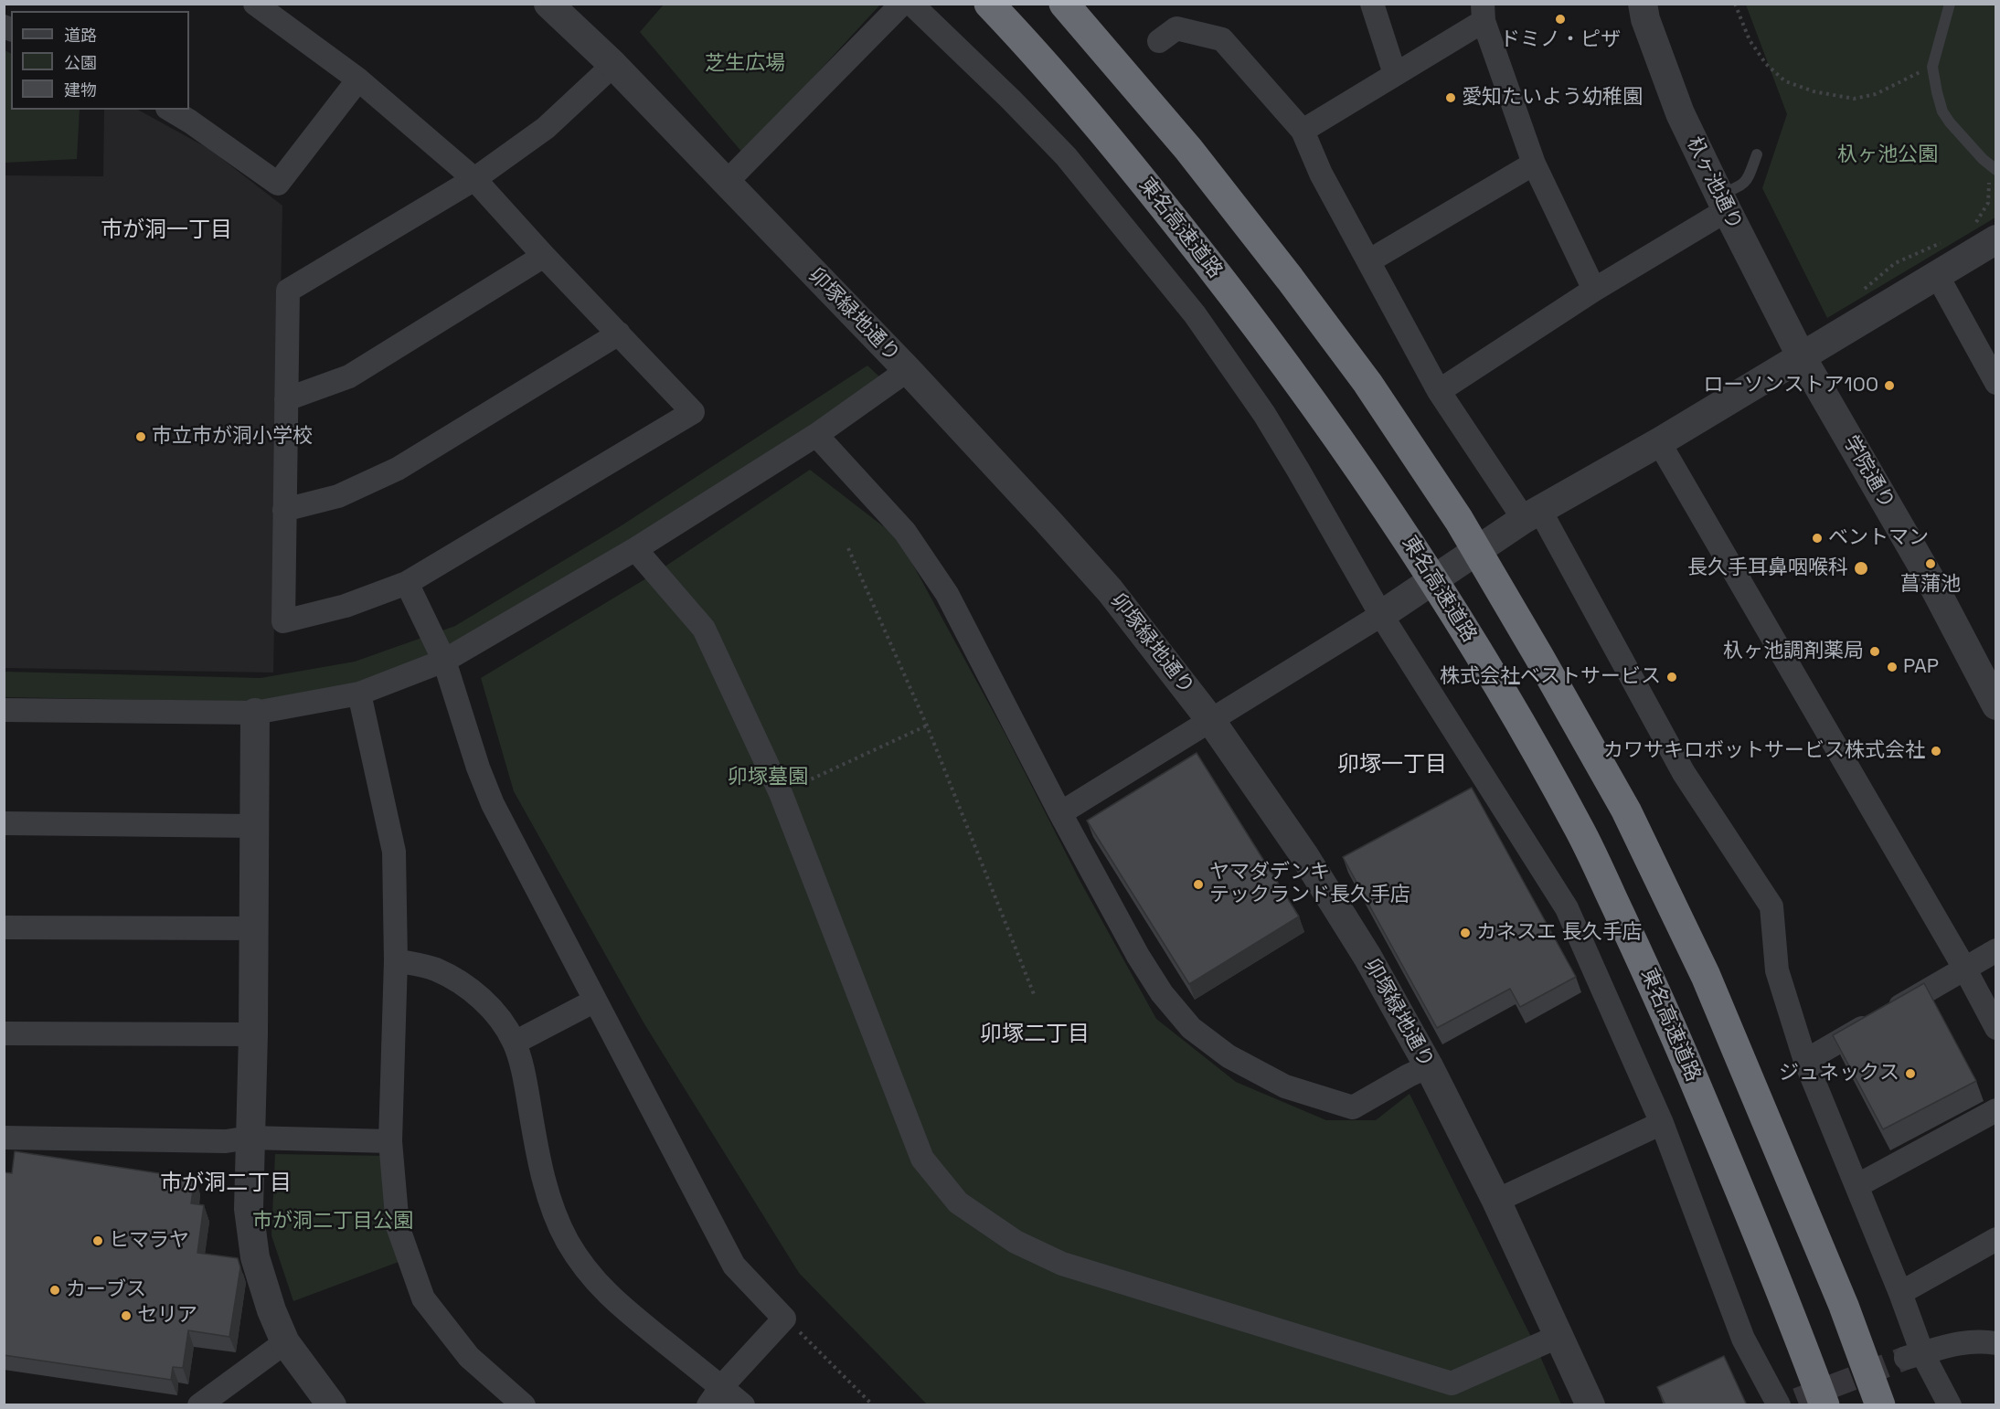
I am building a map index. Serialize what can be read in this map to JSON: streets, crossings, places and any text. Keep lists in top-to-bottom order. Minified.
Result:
{"streets":{"highway":["東名高速道路"],"street":["杁ヶ池通り","卯塚緑地通り","学院通り"]},"crossings":[["杁ヶ池通り","学院通り"]],"districts":["市が洞一丁目","卯塚一丁目","卯塚二丁目","市が洞二丁目"],"parks":["芝生広場","杁ヶ池公園","卯塚墓園","市が洞二丁目公園"],"places":["ドミノ・ピザ","愛知たいよう幼稚園","ローソンストア100","市立市が洞小学校","ベントマン","菖蒲池","長久手耳鼻咽喉科","杁ヶ池調剤薬局","PAP","株式会社ベストサービス","カワサキロボットサービス株式会社","ヤマダデンキ テックランド長久手店","カネスエ 長久手店","ジュネックス","ヒマラヤ","カーブス","セリア"],"legend":["道路","公園","建物"]}
